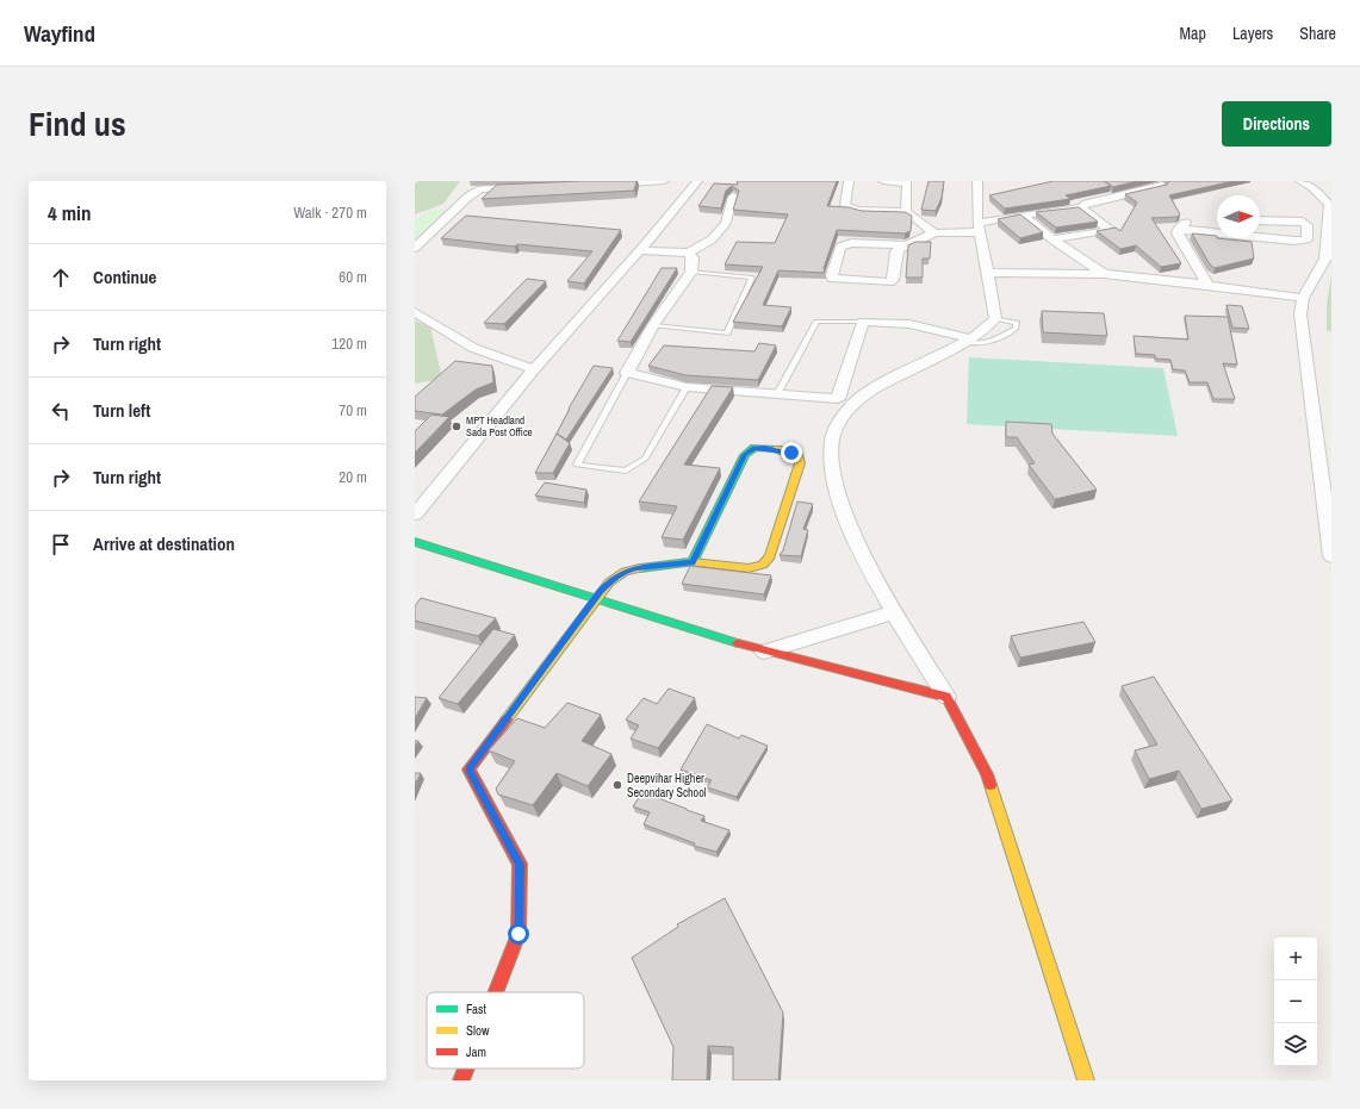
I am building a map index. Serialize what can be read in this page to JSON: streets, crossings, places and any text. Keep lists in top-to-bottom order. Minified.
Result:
{"places":["MPT Headland Sada Post Office","Deepvihar Higher Secondary School"],"legend":["Fast","Slow","Jam"],"north":"right","page":{"header":"Wayfind","nav":["Map","Layers","Share"],"title":"Find us","buttons":"Directions","heading":["4 min","Walk · 270 m"],"list":[["Continue","60 m"],["Turn right","120 m"],["Turn left","70 m"],["Turn right","20 m"],"Arrive at destination"],"map_buttons":["+","−"]}}
